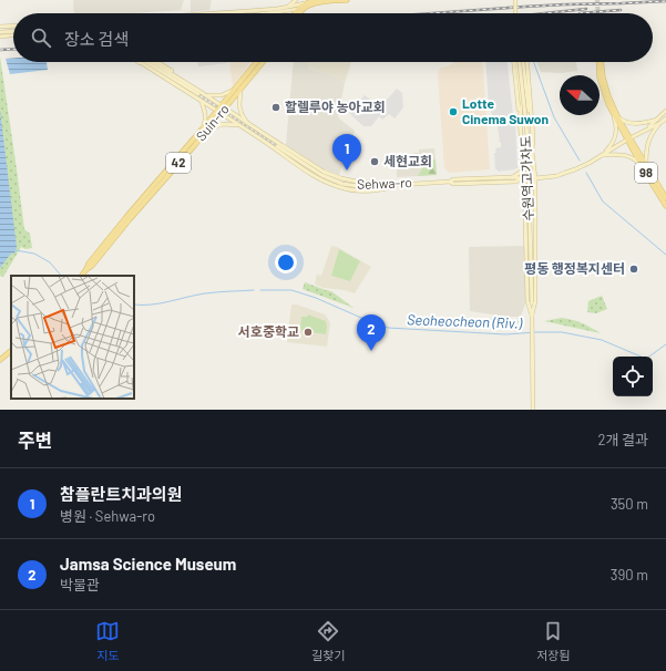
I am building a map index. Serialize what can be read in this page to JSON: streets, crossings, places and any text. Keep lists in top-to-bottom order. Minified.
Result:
{"streets":{"main road":["Suin-ro","42","98","수원역고가차도","Sehwa-ro"]},"crossings":[["98","Sehwa-ro"]],"water":["Seoheocheon (Riv.)"],"places":["할렐루야 농아교회","Lotte Cinema Suwon","세현교회","평동 행정복지센터","서호중학교"],"north":"left","page":{"search":"장소 검색","pins":["1","2"],"heading":["주변","2개 결과"],"list":[{"mark":"1","name":"참플란트치과의원","note":"병원 · Sehwa-ro","value":"350 m"},{"mark":"2","name":"Jamsa Science Museum","note":"박물관","value":"390 m"}],"nav":["지도","길찾기","저장됨"]}}
